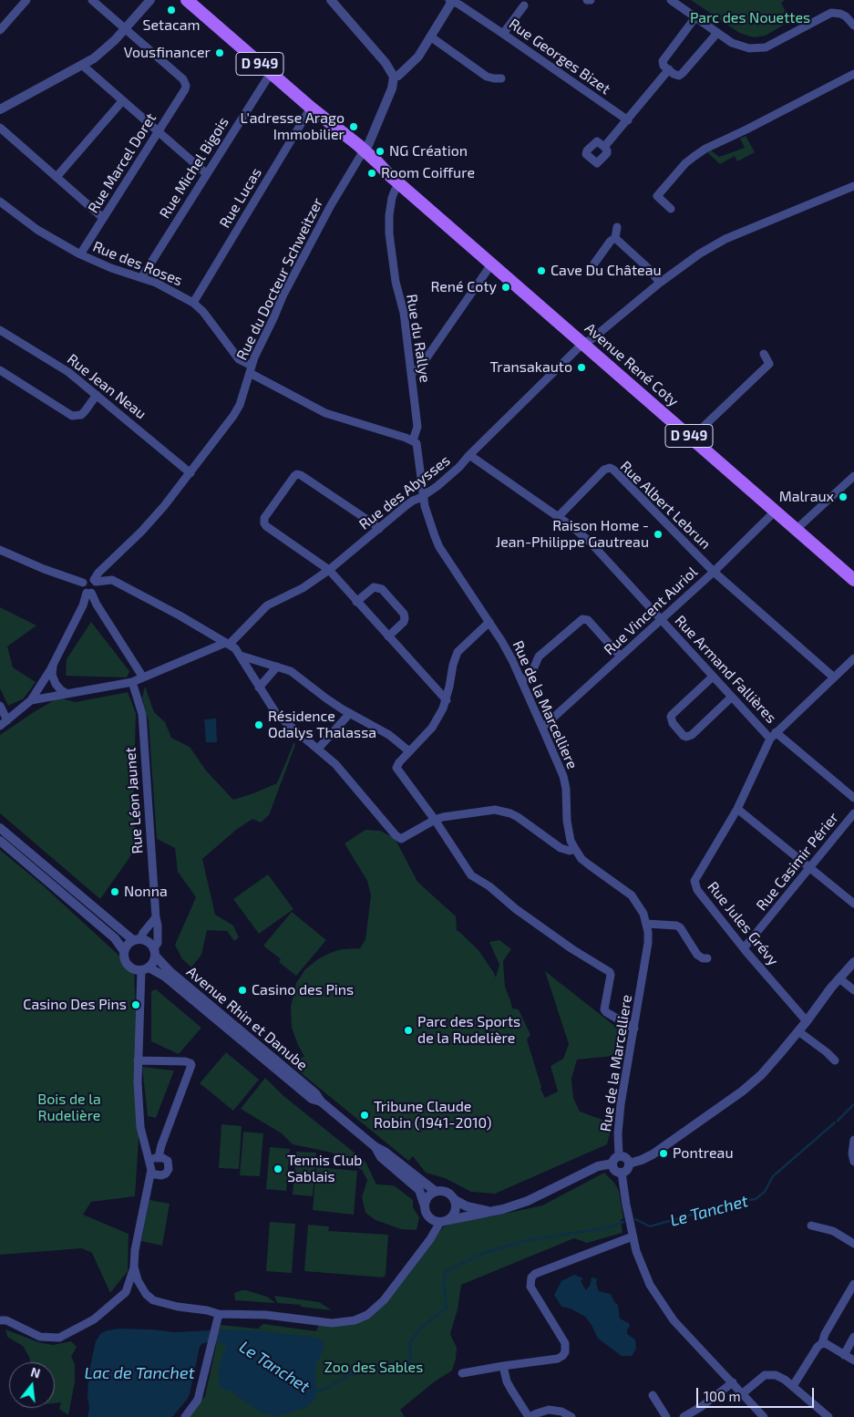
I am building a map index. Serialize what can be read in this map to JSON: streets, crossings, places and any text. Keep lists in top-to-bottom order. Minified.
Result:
{"streets":{"main road":["D 949","Avenue René Coty"],"street":["Rue Georges Bizet","Rue Marcel Doret","Rue Michel Bigois","Rue Lucas","Rue des Roses","Rue du Docteur Schweitzer","Rue du Rallye","Rue Jean Neau","Rue des Abysses","Rue Albert Lebrun","Rue Vincent Auriol","Rue Armand Fallières","Rue de la Marcelliere","Rue Léon Jaunet","Rue Casimir Périer","Rue Jules Grévy","Avenue Rhin et Danube"]},"crossings":[["D 949","Rue Michel Bigois"],["D 949","Rue Lucas"],["D 949","Rue du Docteur Schweitzer"],["D 949","Avenue René Coty"],["Rue Marcel Doret","Rue des Roses"],["Rue Michel Bigois","Rue des Roses"],["Rue Lucas","Rue des Roses"],["Rue des Roses","Rue du Docteur Schweitzer"],["Rue des Roses","Rue du Rallye"],["Rue du Docteur Schweitzer","Avenue René Coty"],["Rue du Docteur Schweitzer","Rue Jean Neau"],["Rue du Rallye","Avenue René Coty"],["Rue du Rallye","Rue des Abysses"],["Rue du Rallye","Rue de la Marcelliere"],["Avenue René Coty","Rue des Abysses"],["Avenue René Coty","Rue Vincent Auriol"],["Rue des Abysses","Rue de la Marcelliere"],["Rue des Abysses","Rue Léon Jaunet"],["Rue Albert Lebrun","Rue Vincent Auriol"],["Rue Albert Lebrun","Rue Armand Fallières"],["Rue Vincent Auriol","Rue Armand Fallières"],["Rue Vincent Auriol","Rue de la Marcelliere"],["Rue Armand Fallières","Rue Jules Grévy"],["Rue Léon Jaunet","Avenue Rhin et Danube"],["Rue Casimir Périer","Rue Jules Grévy"]],"water":["Le Tanchet","Lac de Tanchet"],"parks":["Parc des Nouettes","Bois de la Rudelière","Zoo des Sables"],"places":["Setacam","Vousfinancer","L'adresse Arago Immobilier","NG Création","Room Coiffure","Cave Du Château","René Coty","Transakauto","Malraux","Raison Home - Jean-Philippe Gautreau","Résidence Odalys Thalassa","Nonna","Casino des Pins","Casino Des Pins","Parc des Sports de la Rudelière","Tribune Claude Robin (1941-2010)","Pontreau","Tennis Club Sablais"],"scale_bar":"100 m","north":"top"}
